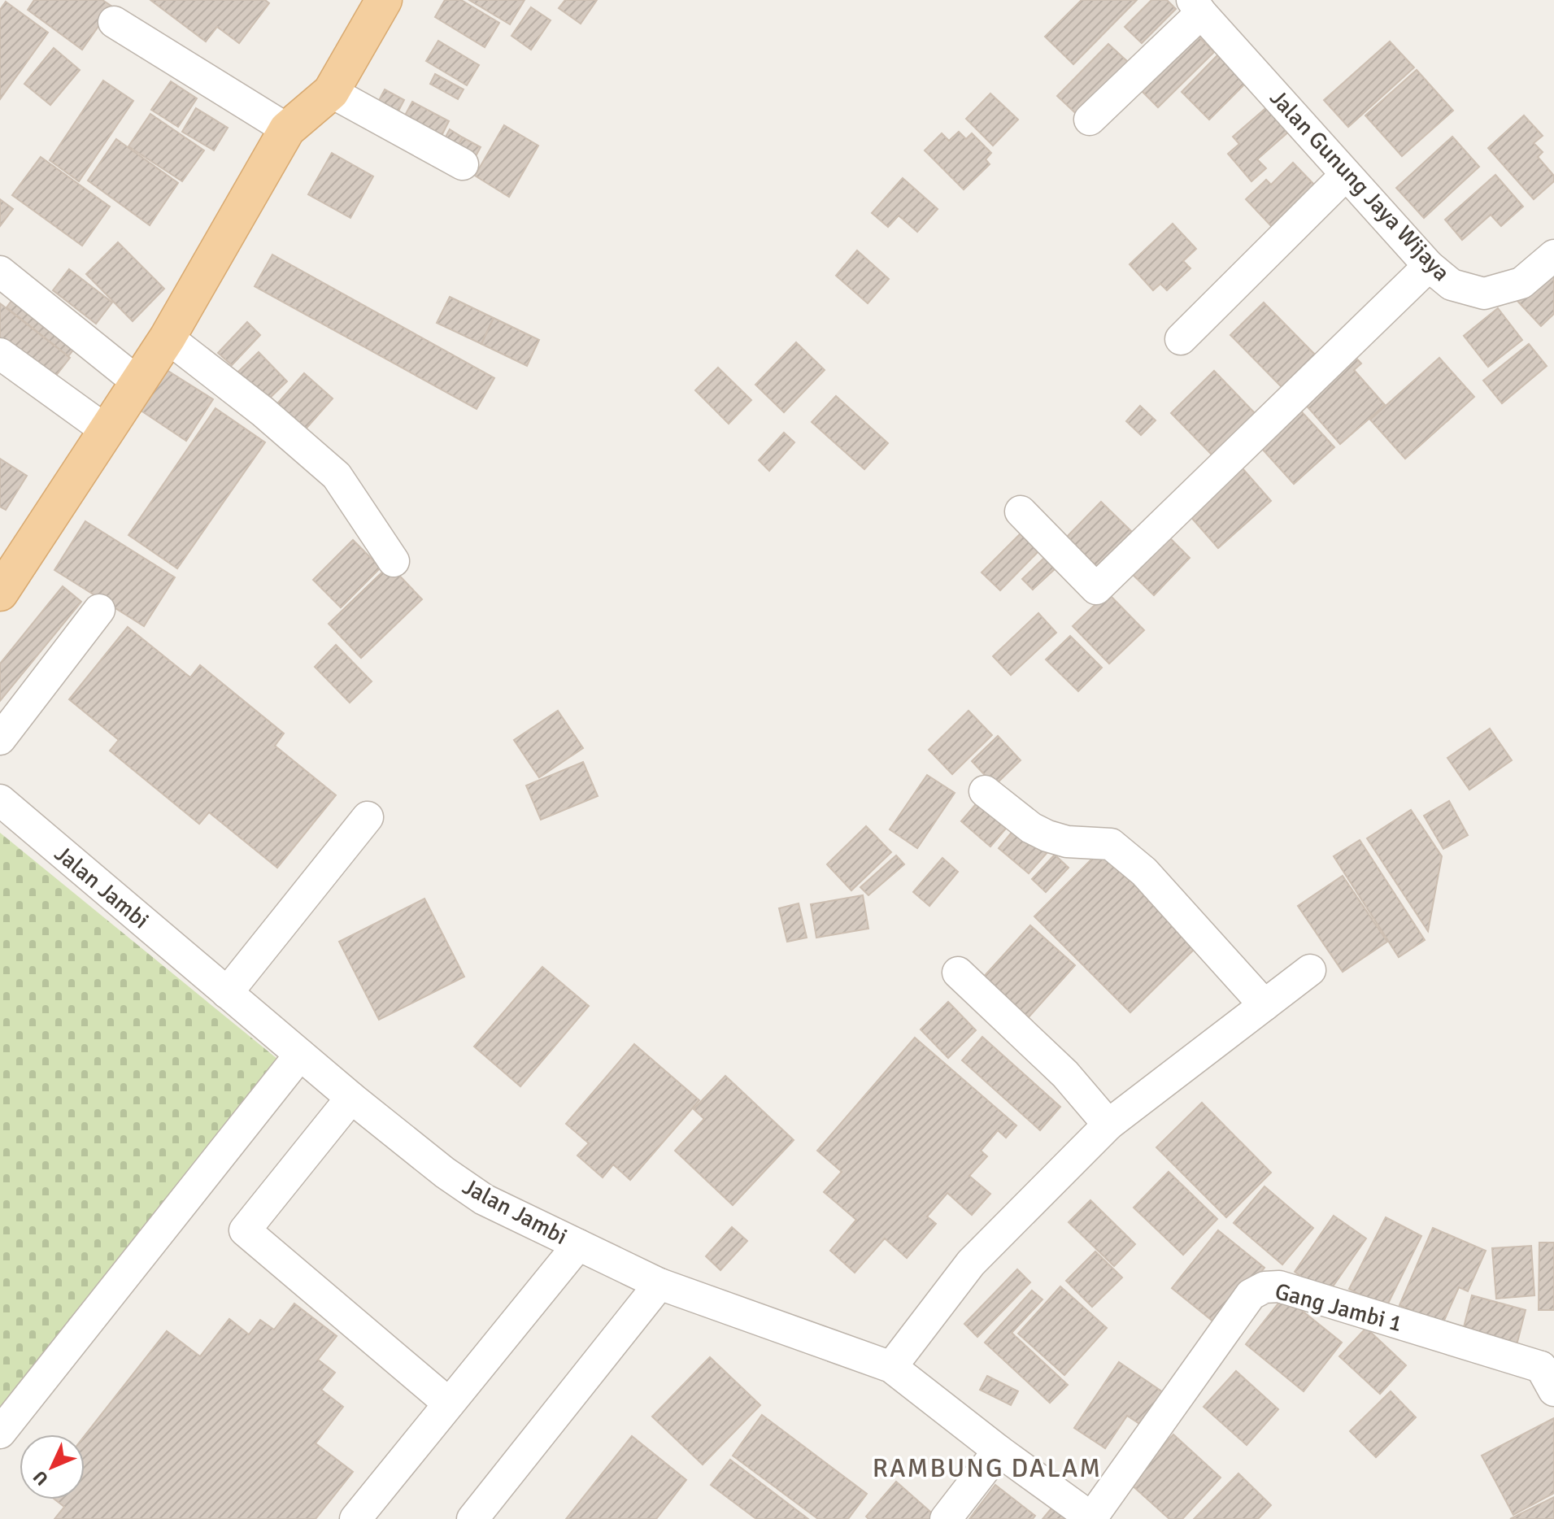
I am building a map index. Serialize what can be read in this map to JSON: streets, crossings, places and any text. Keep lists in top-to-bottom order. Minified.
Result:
{"streets":{"street":["Jalan Gunung Jaya Wijaya","Jalan Jambi","Gang Jambi 1"]},"crossings":[["Jalan Jambi","Gang Jambi 1"]],"districts":["RAMBUNG DALAM"],"north":"bottom left"}
